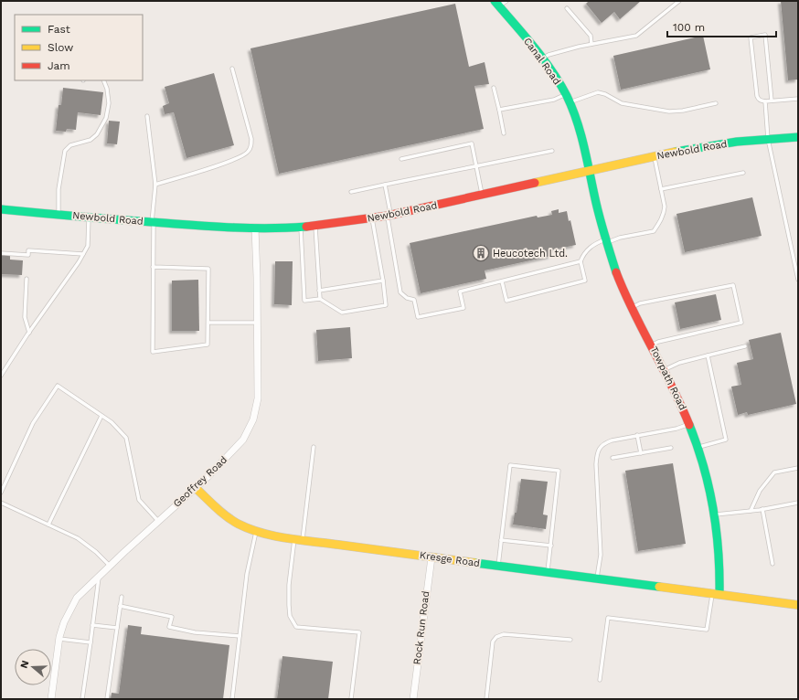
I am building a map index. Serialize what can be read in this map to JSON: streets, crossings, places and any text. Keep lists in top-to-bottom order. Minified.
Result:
{"streets":{"street":["Canal Road","Newbold Road","Towpath Road","Geoffrey Road","Kresge Road","Rock Run Road"]},"crossings":[["Canal Road","Newbold Road"],["Canal Road","Towpath Road"],["Newbold Road","Towpath Road"],["Newbold Road","Geoffrey Road"],["Towpath Road","Kresge Road"],["Geoffrey Road","Kresge Road"],["Kresge Road","Rock Run Road"]],"places":{"building":["Heucotech Ltd."]},"legend":["Fast","Slow","Jam"],"scale_bar":"100 m","north":"left"}
